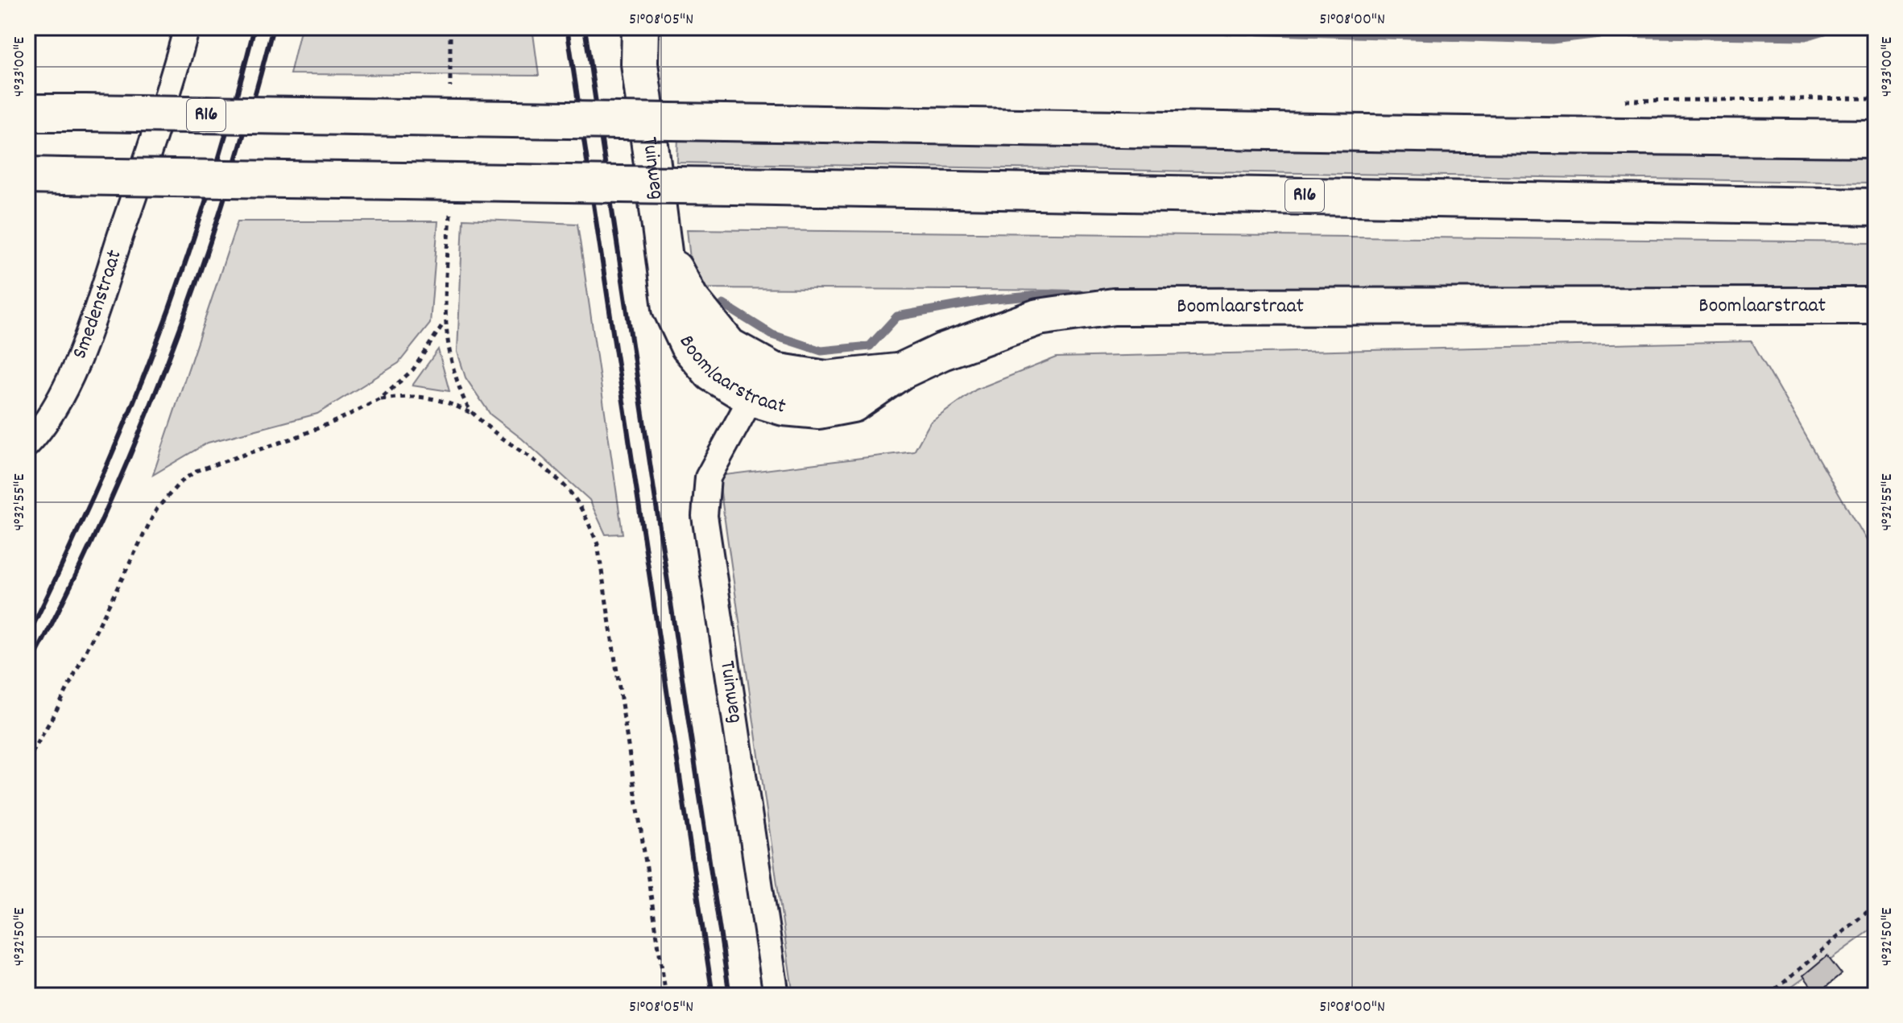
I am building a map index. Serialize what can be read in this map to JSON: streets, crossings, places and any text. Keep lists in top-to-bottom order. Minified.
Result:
{"streets":{"main road":["R16","Tuinweg","Boomlaarstraat"],"street":["Smedenstraat"]},"crossings":[["Tuinweg","Boomlaarstraat"]],"coordinates":["51°08'05\"N","51°08'00\"N","4°33'00\"E","4°32'55\"E","4°32'50\"E"]}
